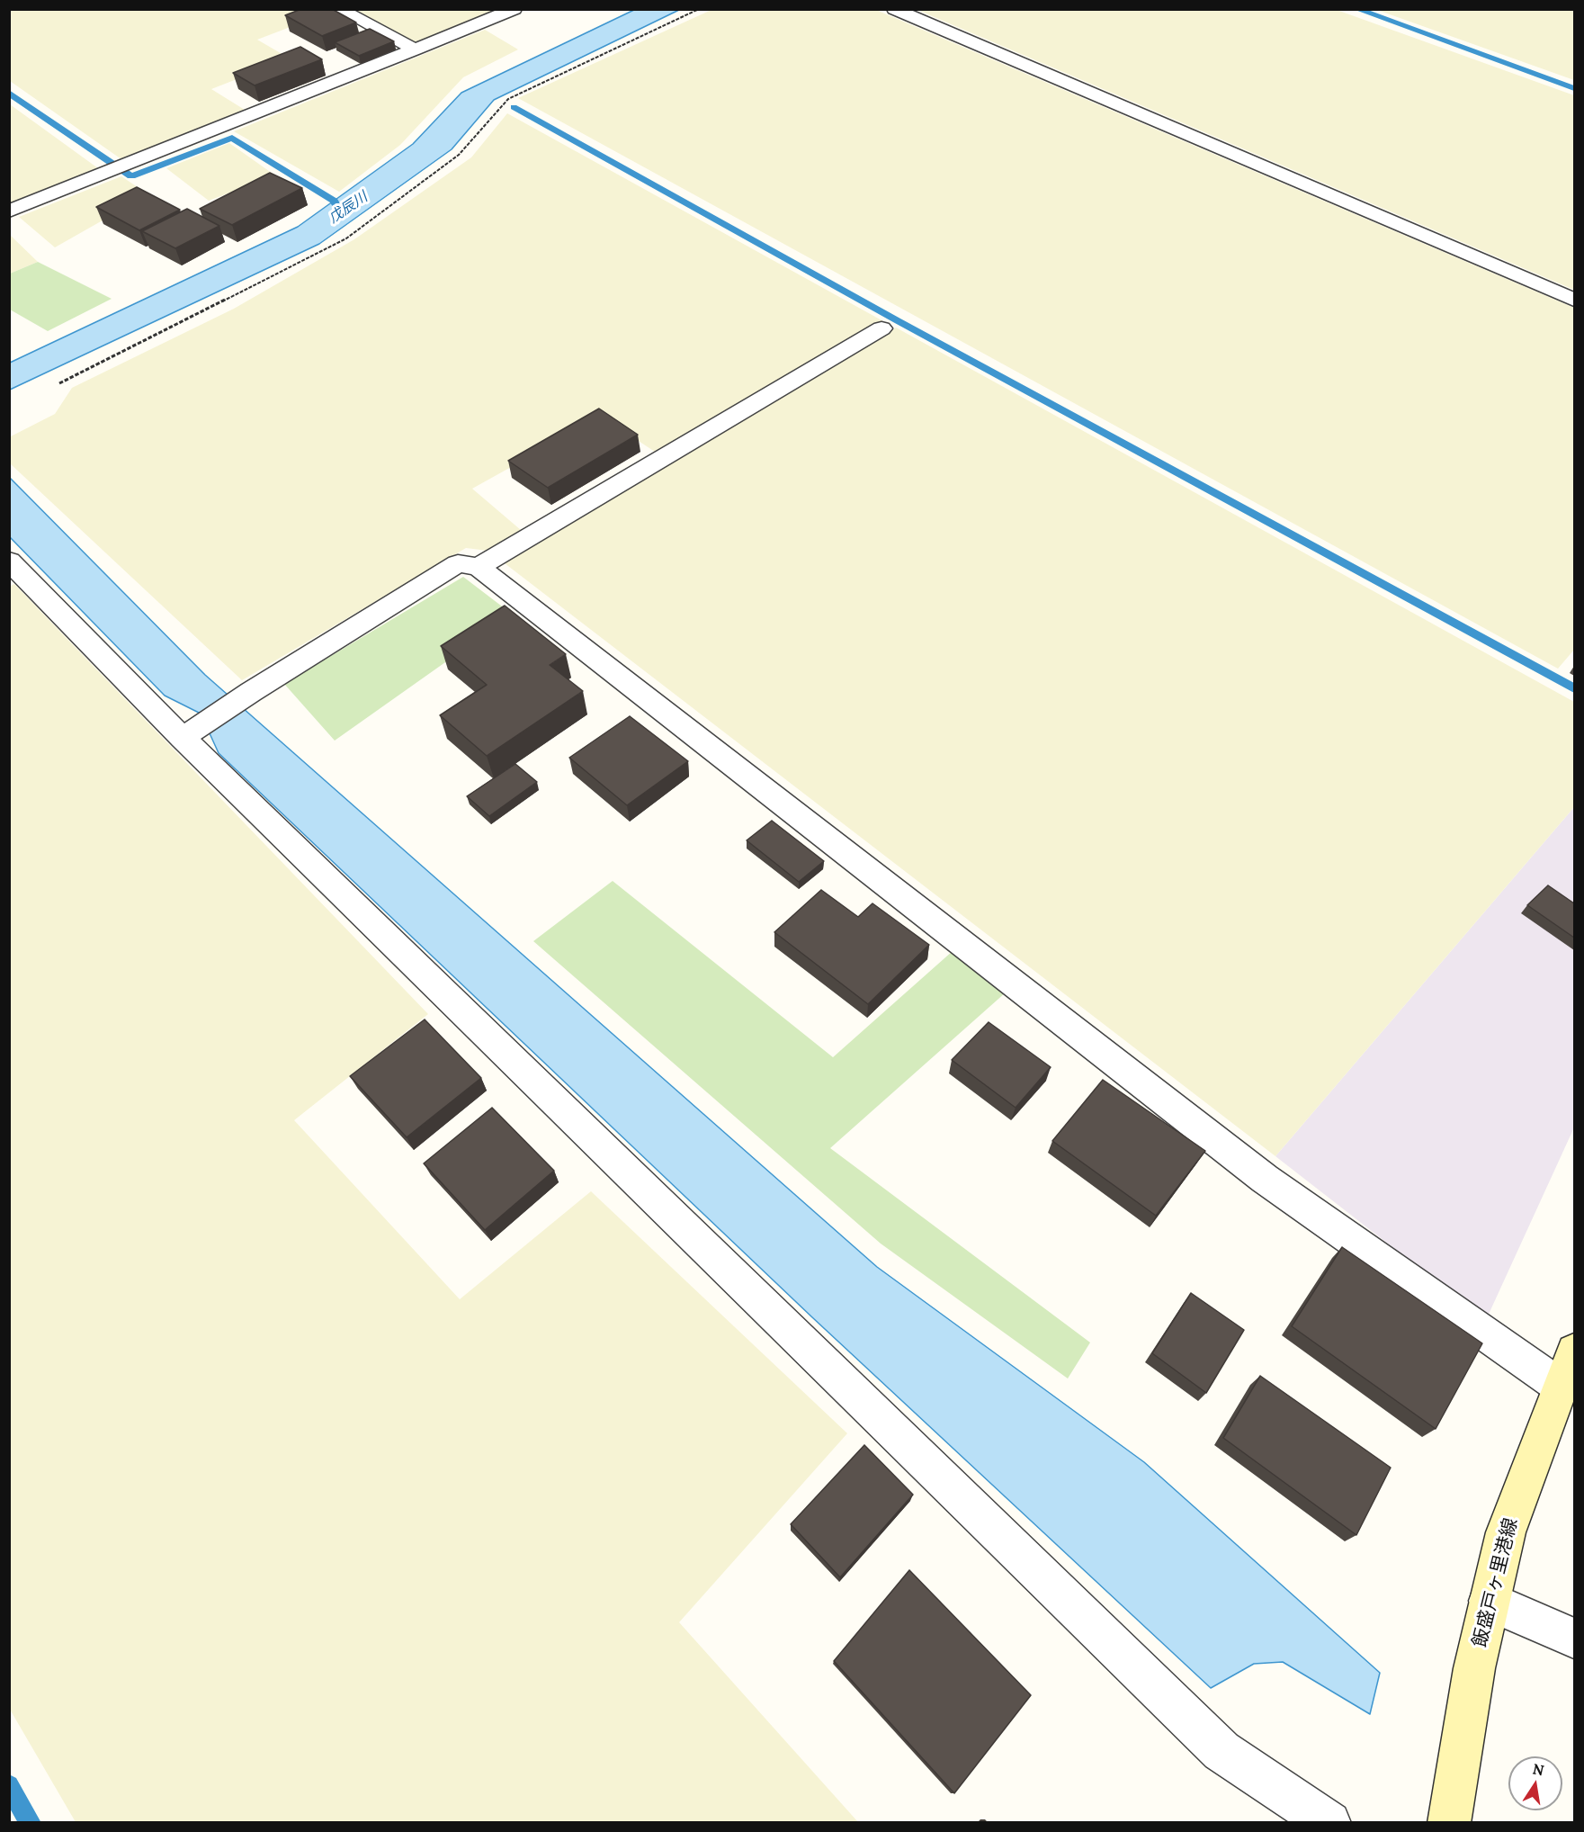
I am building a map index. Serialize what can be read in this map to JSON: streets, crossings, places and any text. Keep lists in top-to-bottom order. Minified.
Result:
{"streets":{"main road":["飯盛戸ヶ里港線"]},"water":["戊辰川"],"north":"top"}
